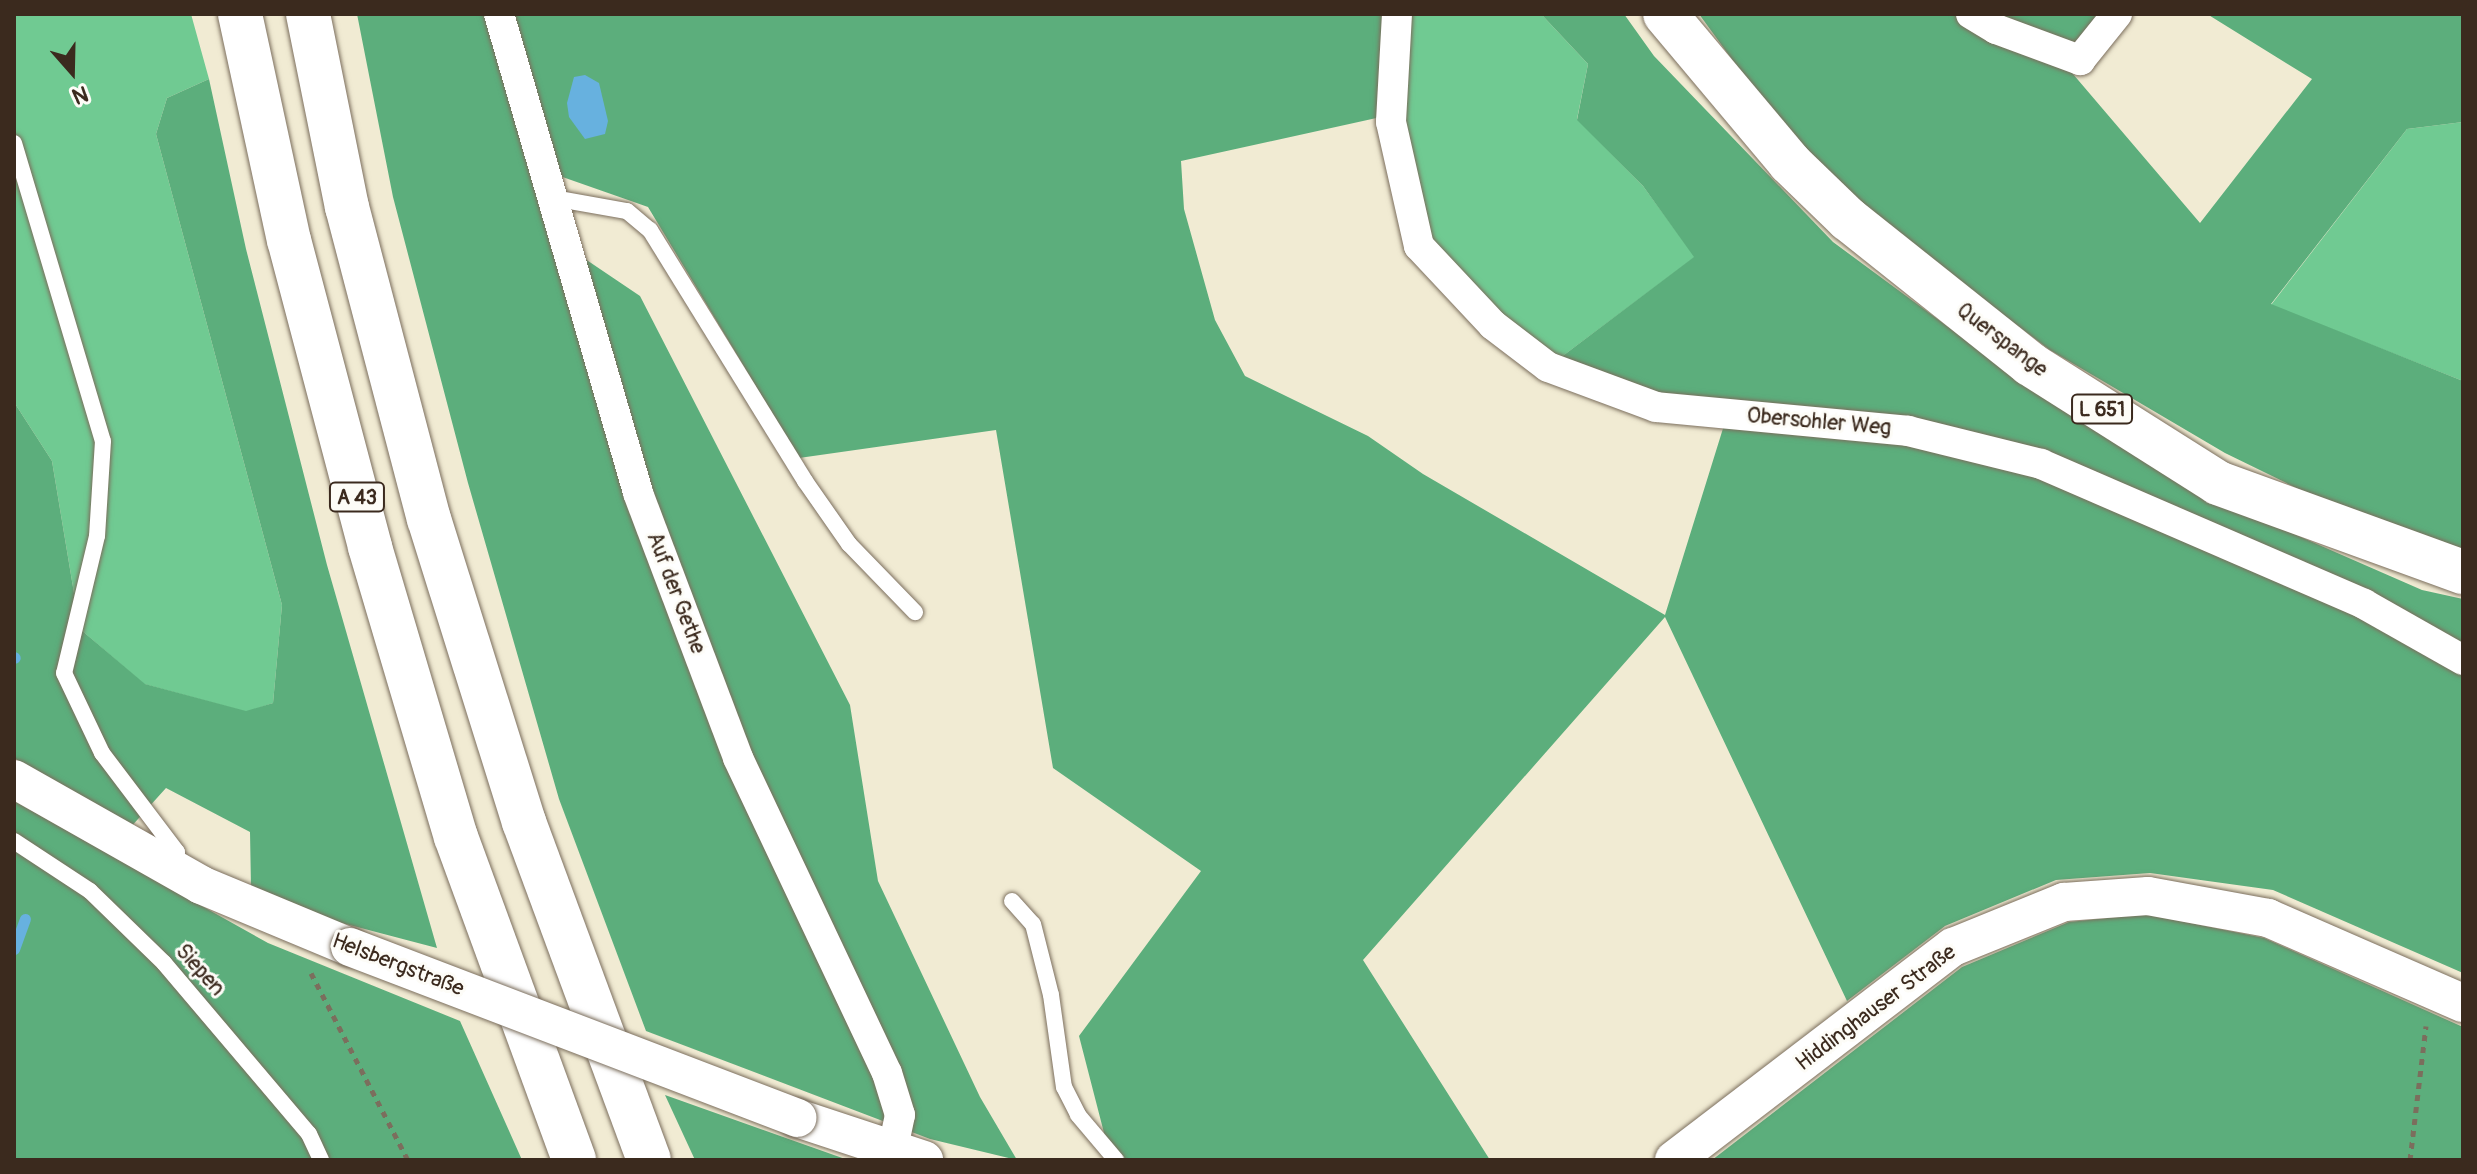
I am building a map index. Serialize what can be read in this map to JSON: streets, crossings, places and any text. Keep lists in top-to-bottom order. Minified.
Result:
{"streets":{"main road":["Querspange","L 651","A 43"],"street":["Obersohler Weg","Auf der Gethe","Helsbergstraße","Hiddinghauser Straße"],"lane":["Siepen"]},"crossings":[["Auf der Gethe","Helsbergstraße"]],"north":"bottom"}
